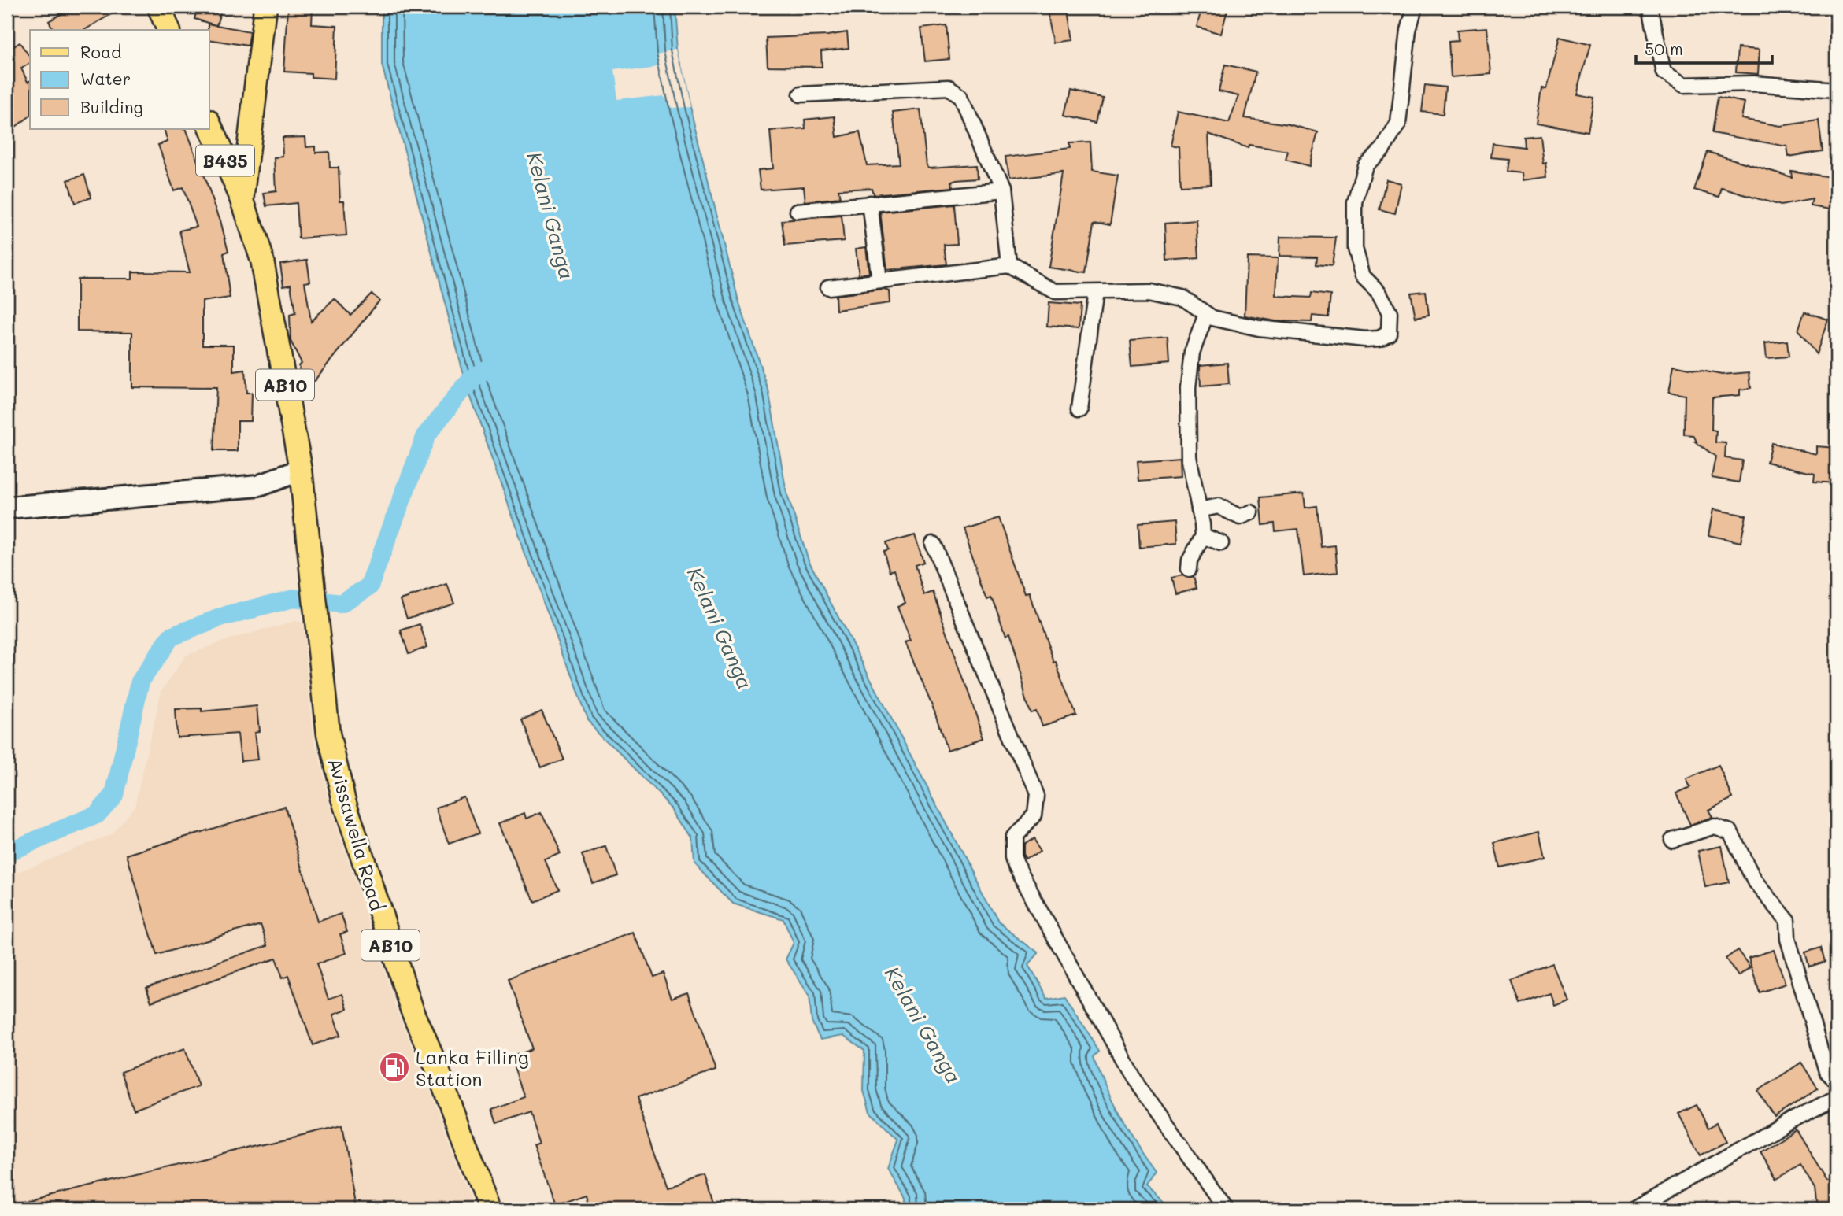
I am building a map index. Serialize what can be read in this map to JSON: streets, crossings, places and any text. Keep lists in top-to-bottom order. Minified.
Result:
{"streets":{"main road":["B435","AB10","Avissawella Road"]},"crossings":[["B435","AB10"],["AB10","Avissawella Road"]],"water":["Kelani Ganga"],"places":{"fuel station":["Lanka Filling Station"]},"legend":["Road","Water","Building"],"scale_bar":"50 m"}
